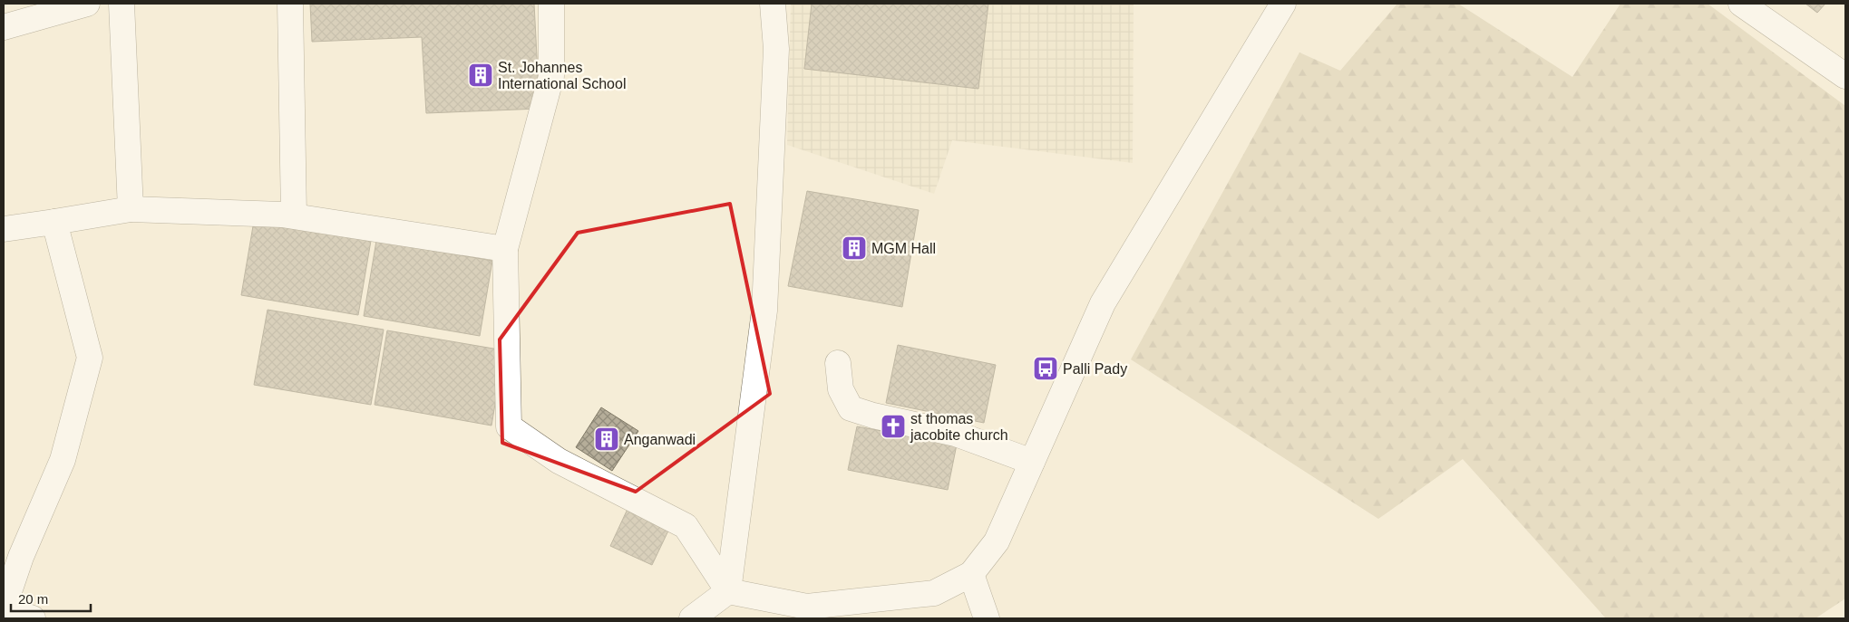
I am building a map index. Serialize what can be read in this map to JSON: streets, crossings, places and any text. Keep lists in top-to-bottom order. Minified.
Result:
{"places":{"building":["St. Johannes International School","MGM Hall","Anganwadi"],"bus stop":["Palli Pady"],"church":["st thomas jacobite church"]},"scale_bar":"20 m"}
